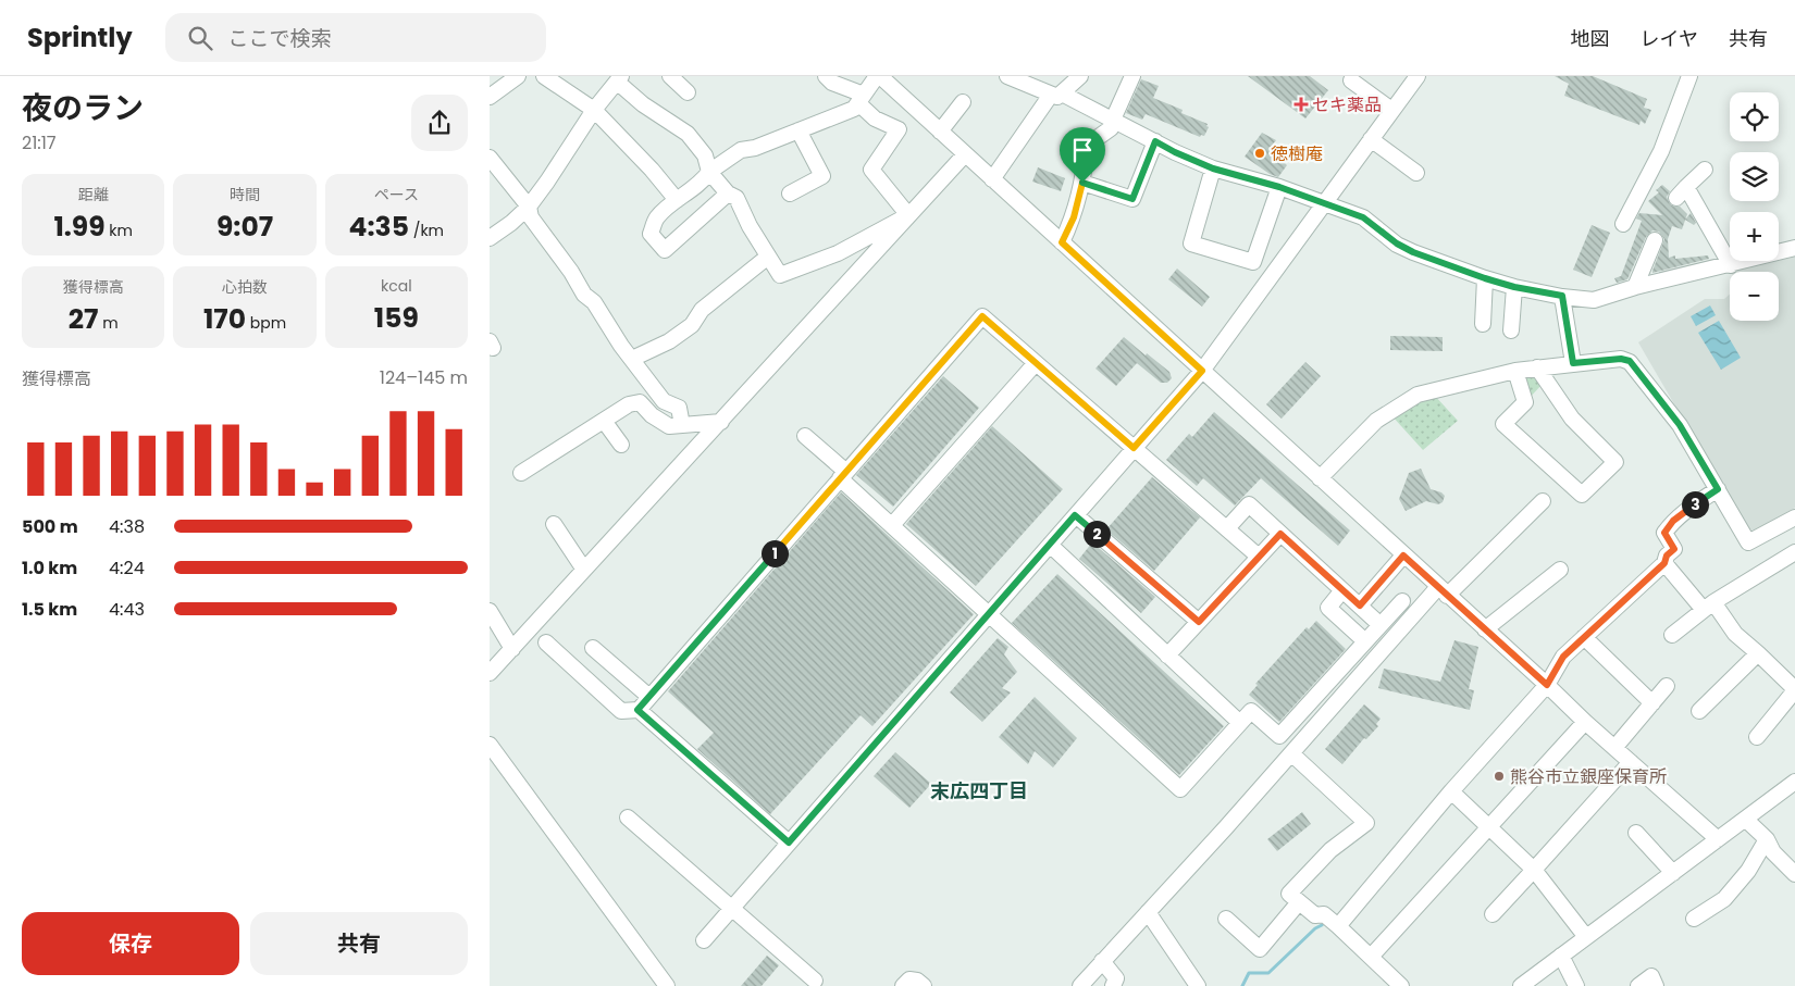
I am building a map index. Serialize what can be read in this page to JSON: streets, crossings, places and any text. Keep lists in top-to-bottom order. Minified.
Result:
{"districts":["末広四丁目"],"places":{"health":["セキ薬品"],"other":["徳樹庵","熊谷市立銀座保育所"]},"page":{"header":"Sprintly","search":"ここで検索","nav":["地図","レイヤ","共有"],"heading":["夜のラン","21:17"],"map_buttons":["+","−"],"stats":[["距離","1.99 km"],["時間","9:07"],["ペース","4:35 /km"],["獲得標高","27 m"],["心拍数","170 bpm"],["kcal","159"]],"chart":["獲得標高","124–145 m"],"pins":["3","2","1"],"list":[{"name":"500 m","note":"4:38"},{"name":"1.0 km","note":"4:24"},{"name":"1.5 km","note":"4:43"}],"buttons":["保存","共有"]}}
